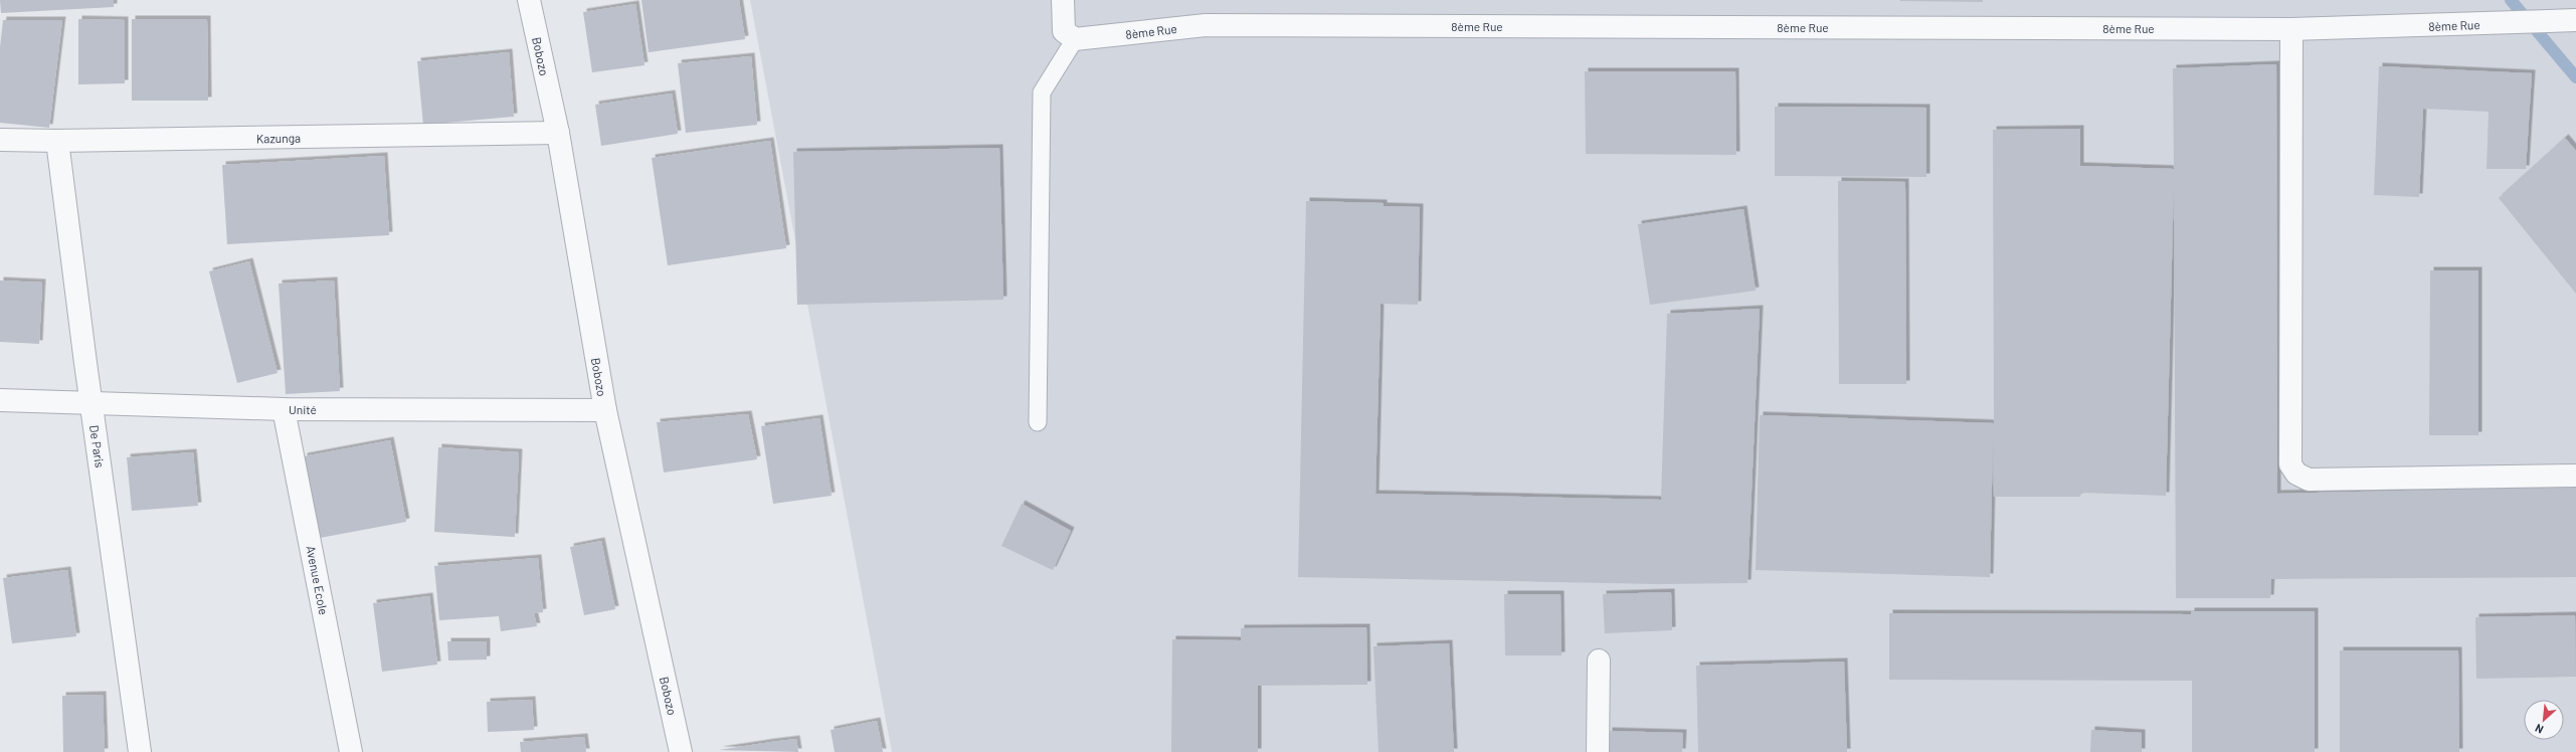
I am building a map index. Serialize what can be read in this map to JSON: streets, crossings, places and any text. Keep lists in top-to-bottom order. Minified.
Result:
{"streets":{"street":["8ème Rue","Bobozo","Kazunga","Unité","De Paris","Avenue Ecole"]},"crossings":[["Bobozo","Kazunga"],["Bobozo","Unité"],["Kazunga","De Paris"],["Unité","De Paris"],["Unité","Avenue Ecole"]],"north":"bottom left"}
